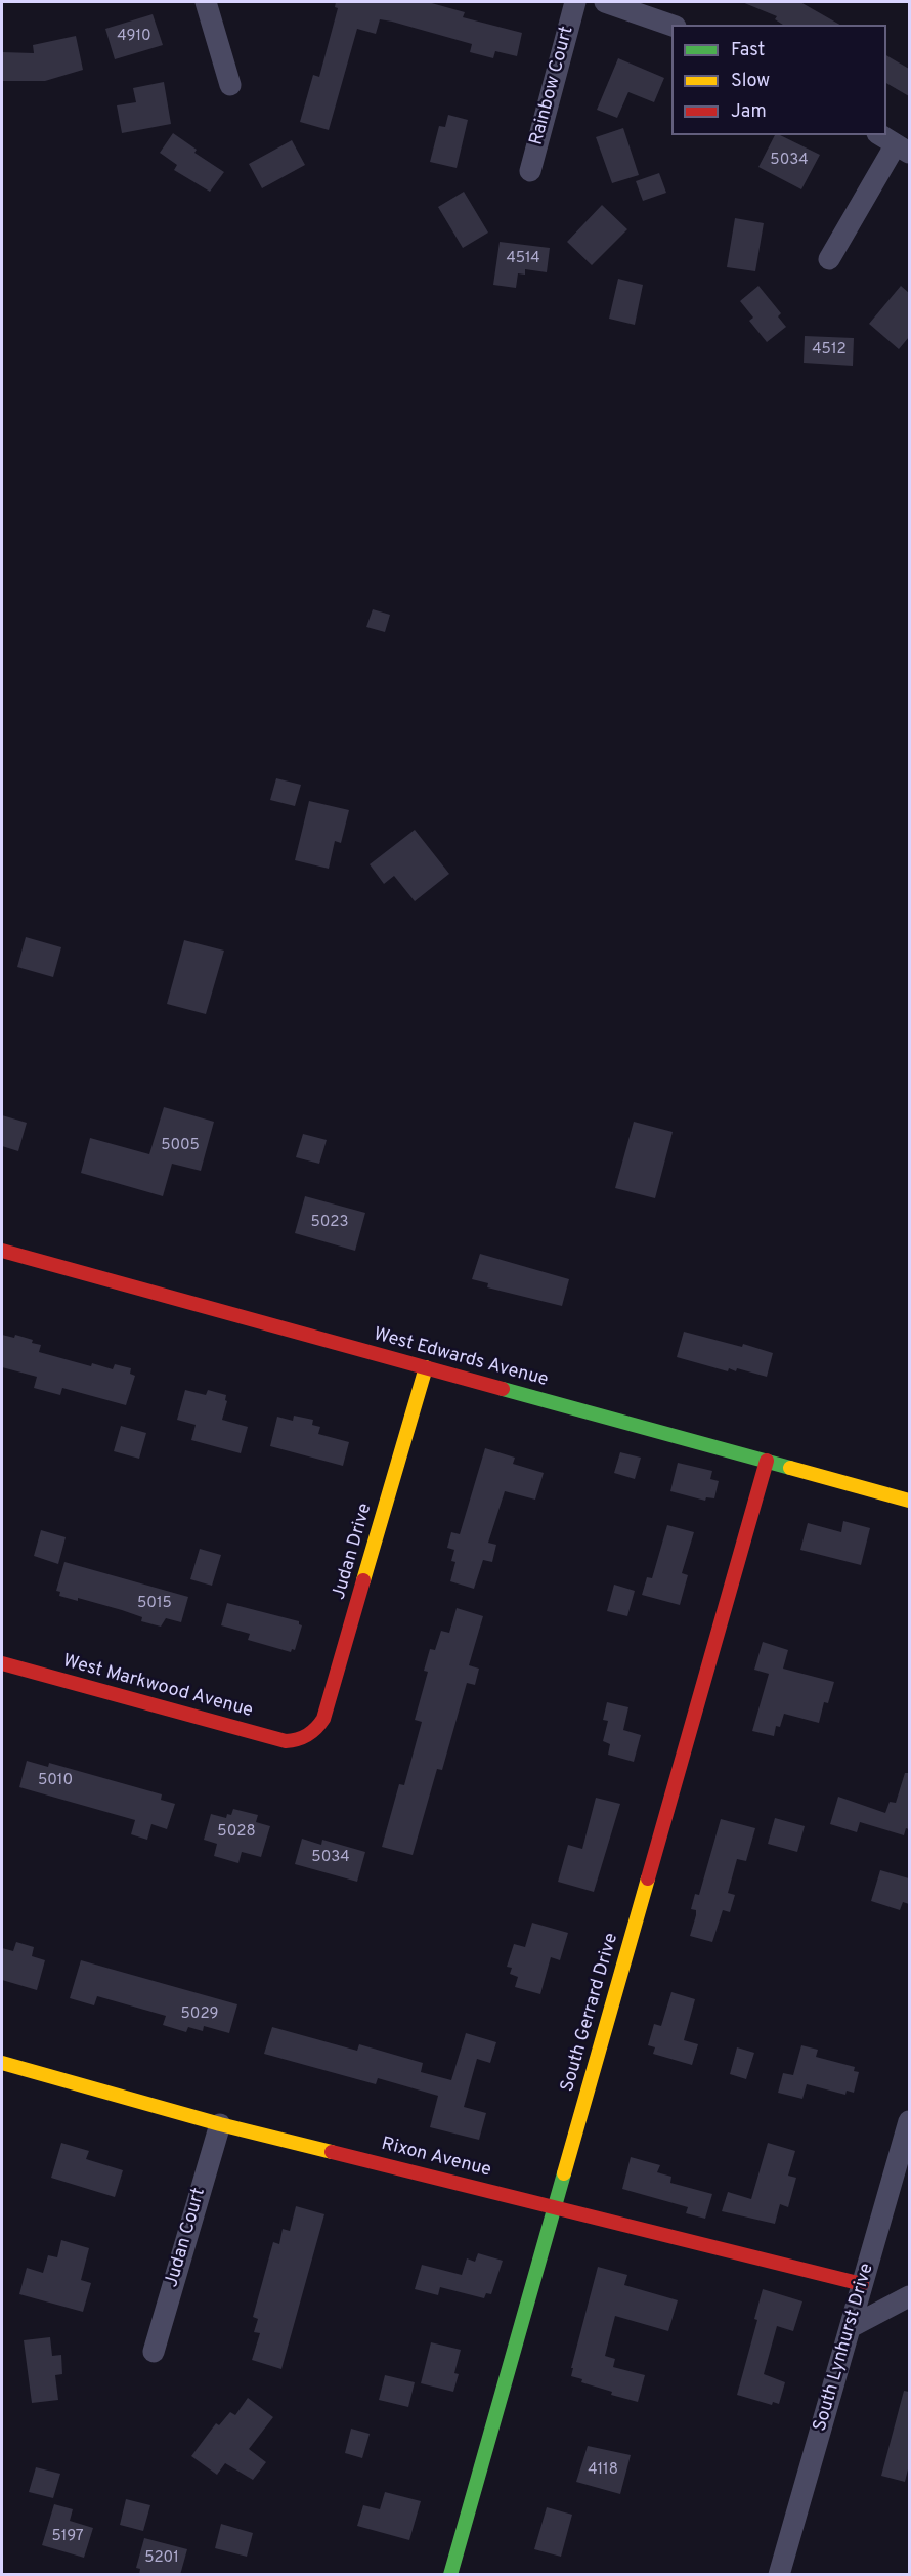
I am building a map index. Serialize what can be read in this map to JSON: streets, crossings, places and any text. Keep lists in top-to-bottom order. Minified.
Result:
{"streets":{"street":["Rainbow Court","West Edwards Avenue","Judan Drive","West Markwood Avenue","South Gerrard Drive","Rixon Avenue","Judan Court","South Lynhurst Drive"]},"crossings":[["West Edwards Avenue","Judan Drive"],["West Edwards Avenue","South Gerrard Drive"],["Judan Drive","West Markwood Avenue"],["South Gerrard Drive","Rixon Avenue"],["Rixon Avenue","Judan Court"],["Rixon Avenue","South Lynhurst Drive"]],"house_numbers":["4910","5034","4514","4512","5005","5023","5015","5010","5028","5034","5029","4118","5197","5201"],"legend":["Fast","Slow","Jam"]}
